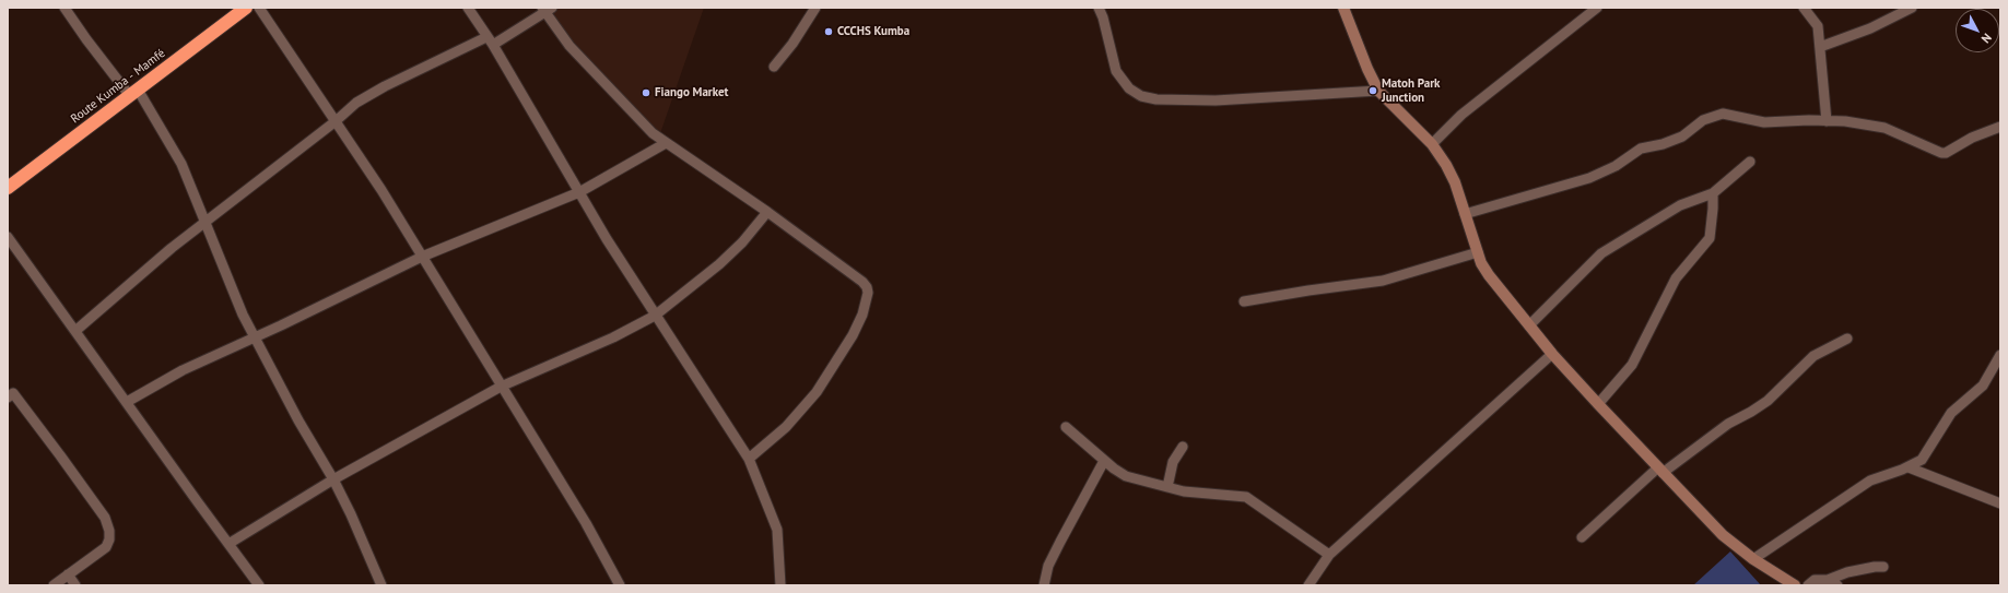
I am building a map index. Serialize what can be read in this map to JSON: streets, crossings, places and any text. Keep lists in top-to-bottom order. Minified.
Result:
{"streets":{"highway":["Route Kumba - Mamfé"]},"places":["CCCHS Kumba","Matoh Park Junction","Fiango Market"],"north":"bottom right"}
